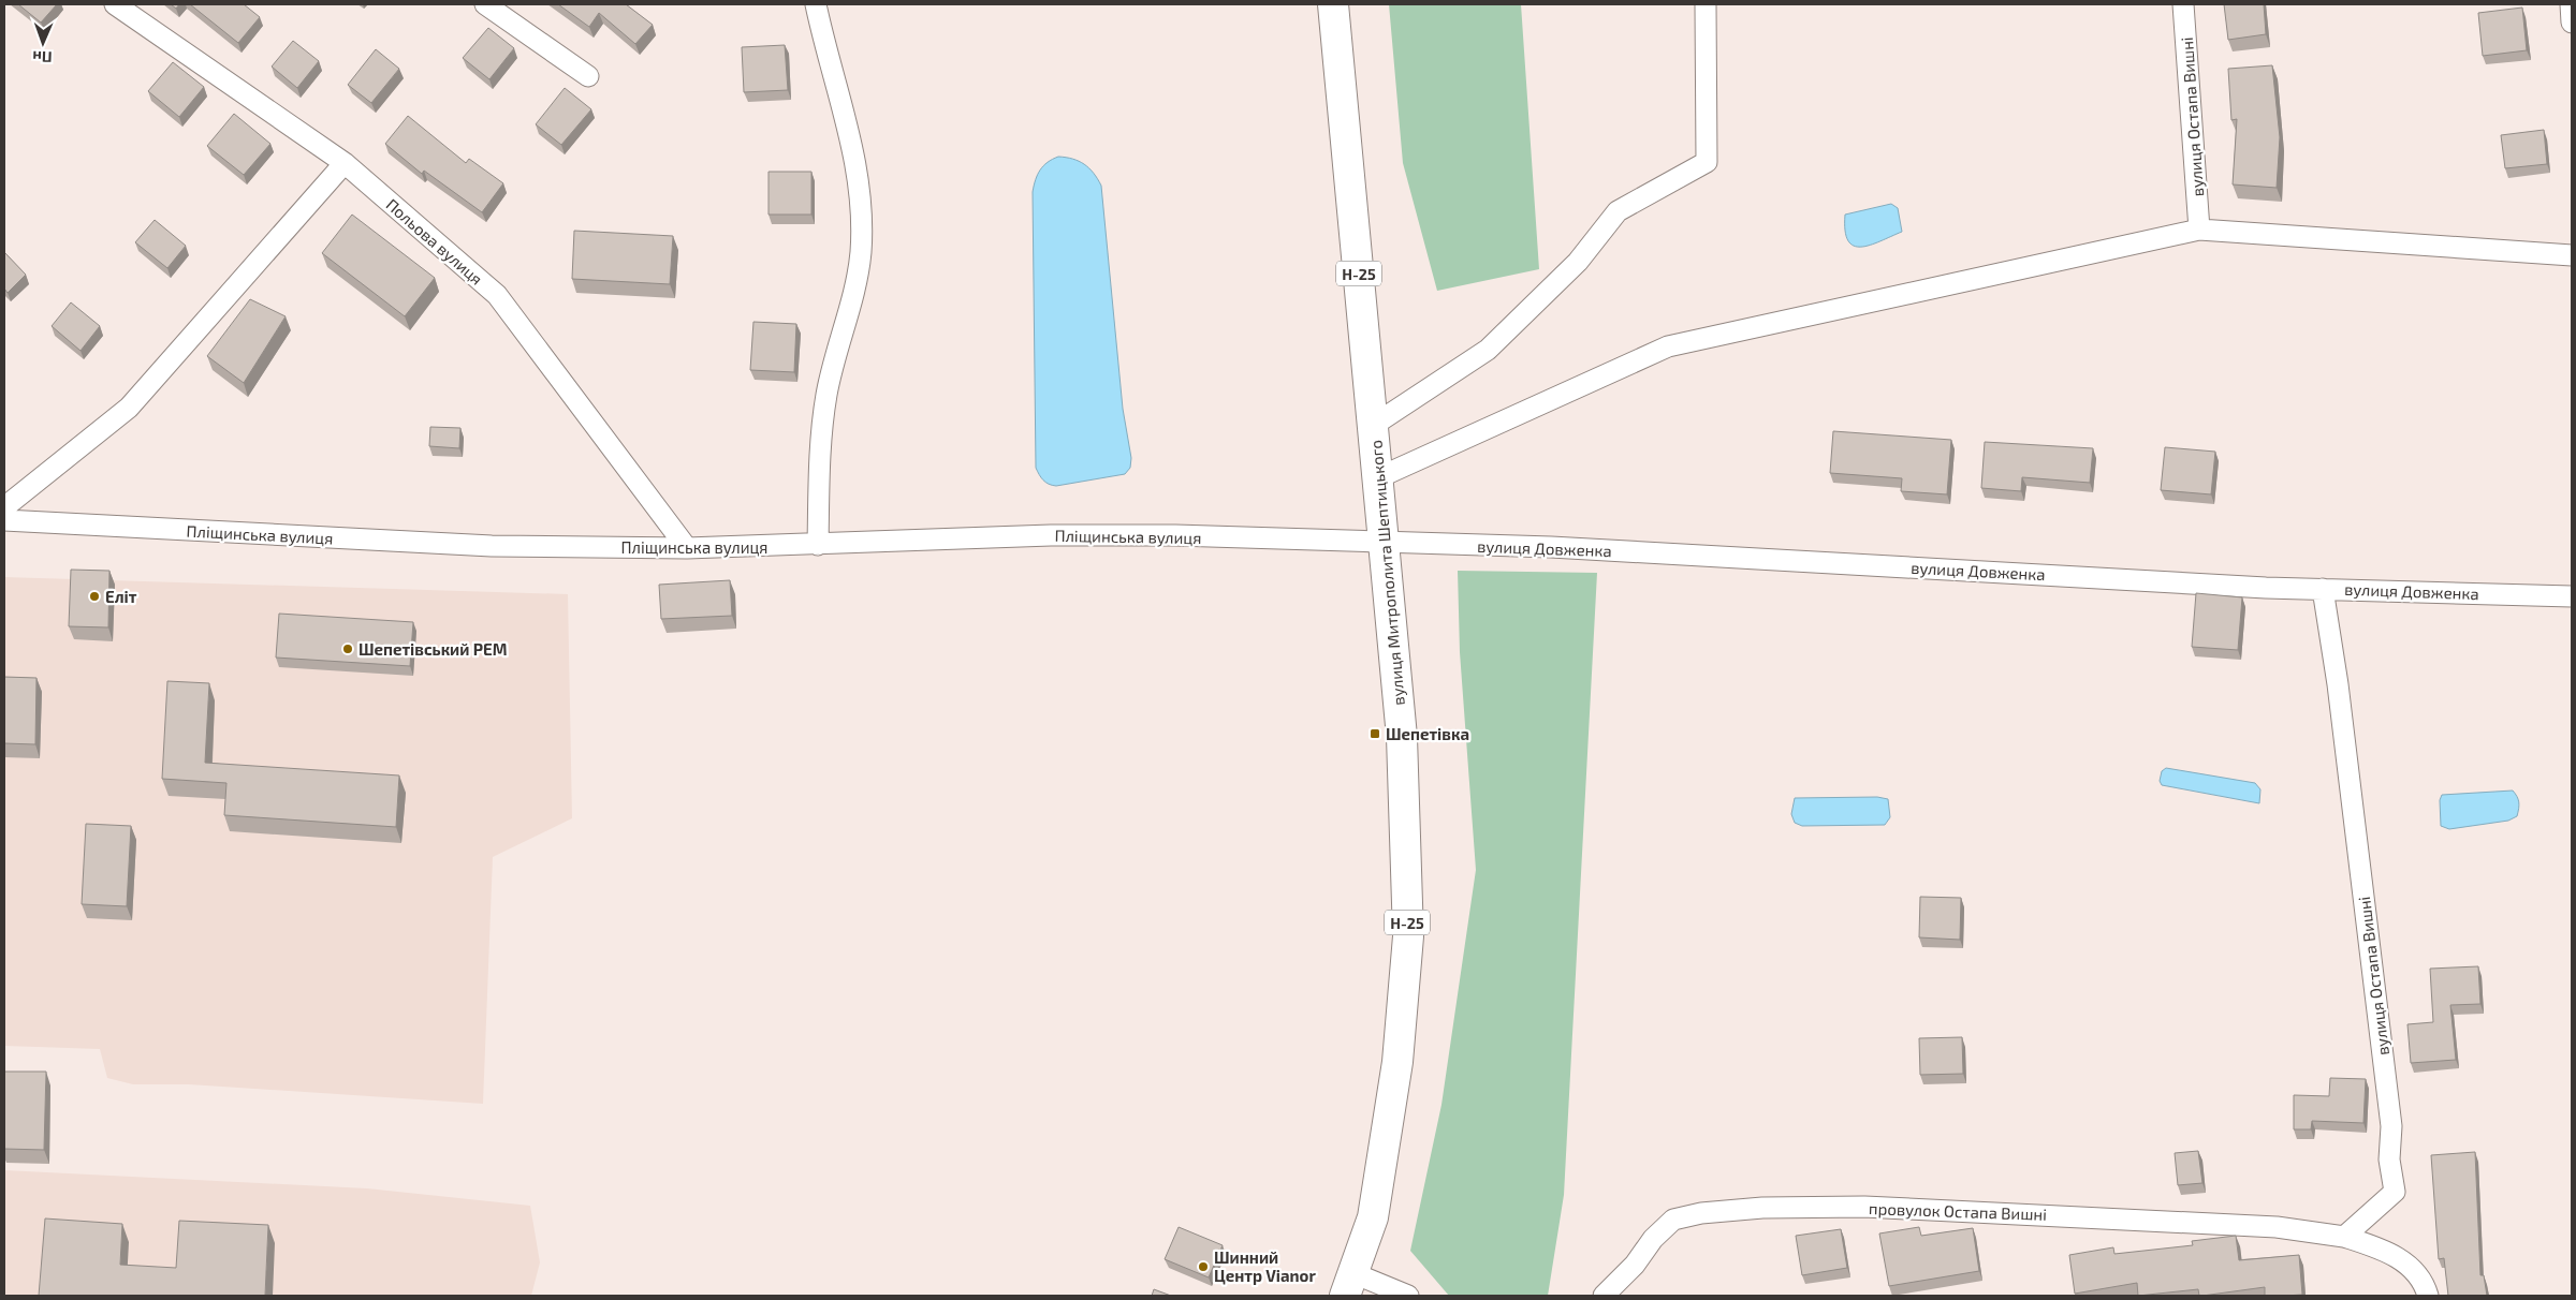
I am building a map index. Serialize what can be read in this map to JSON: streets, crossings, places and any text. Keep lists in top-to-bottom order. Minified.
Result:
{"streets":{"main road":["Н-25","вулиця Митрополита Шептицького"],"street":["вулиця Остапа Вишні","Польова вулиця","Пліщинська вулиця","вулиця Довженка","провулок Остапа Вишні"]},"crossings":[["вулиця Остапа Вишні","вулиця Довженка"],["вулиця Остапа Вишні","провулок Остапа Вишні"],["Польова вулиця","Пліщинська вулиця"],["Пліщинська вулиця","вулиця Довженка"],["Пліщинська вулиця","вулиця Митрополита Шептицького"],["вулиця Довженка","вулиця Митрополита Шептицького"]],"places":{"other":["Еліт","Шепетівський РЕМ","Шинний Центр Vianor"],"transit":["Шепетівка"]},"north":"bottom"}
